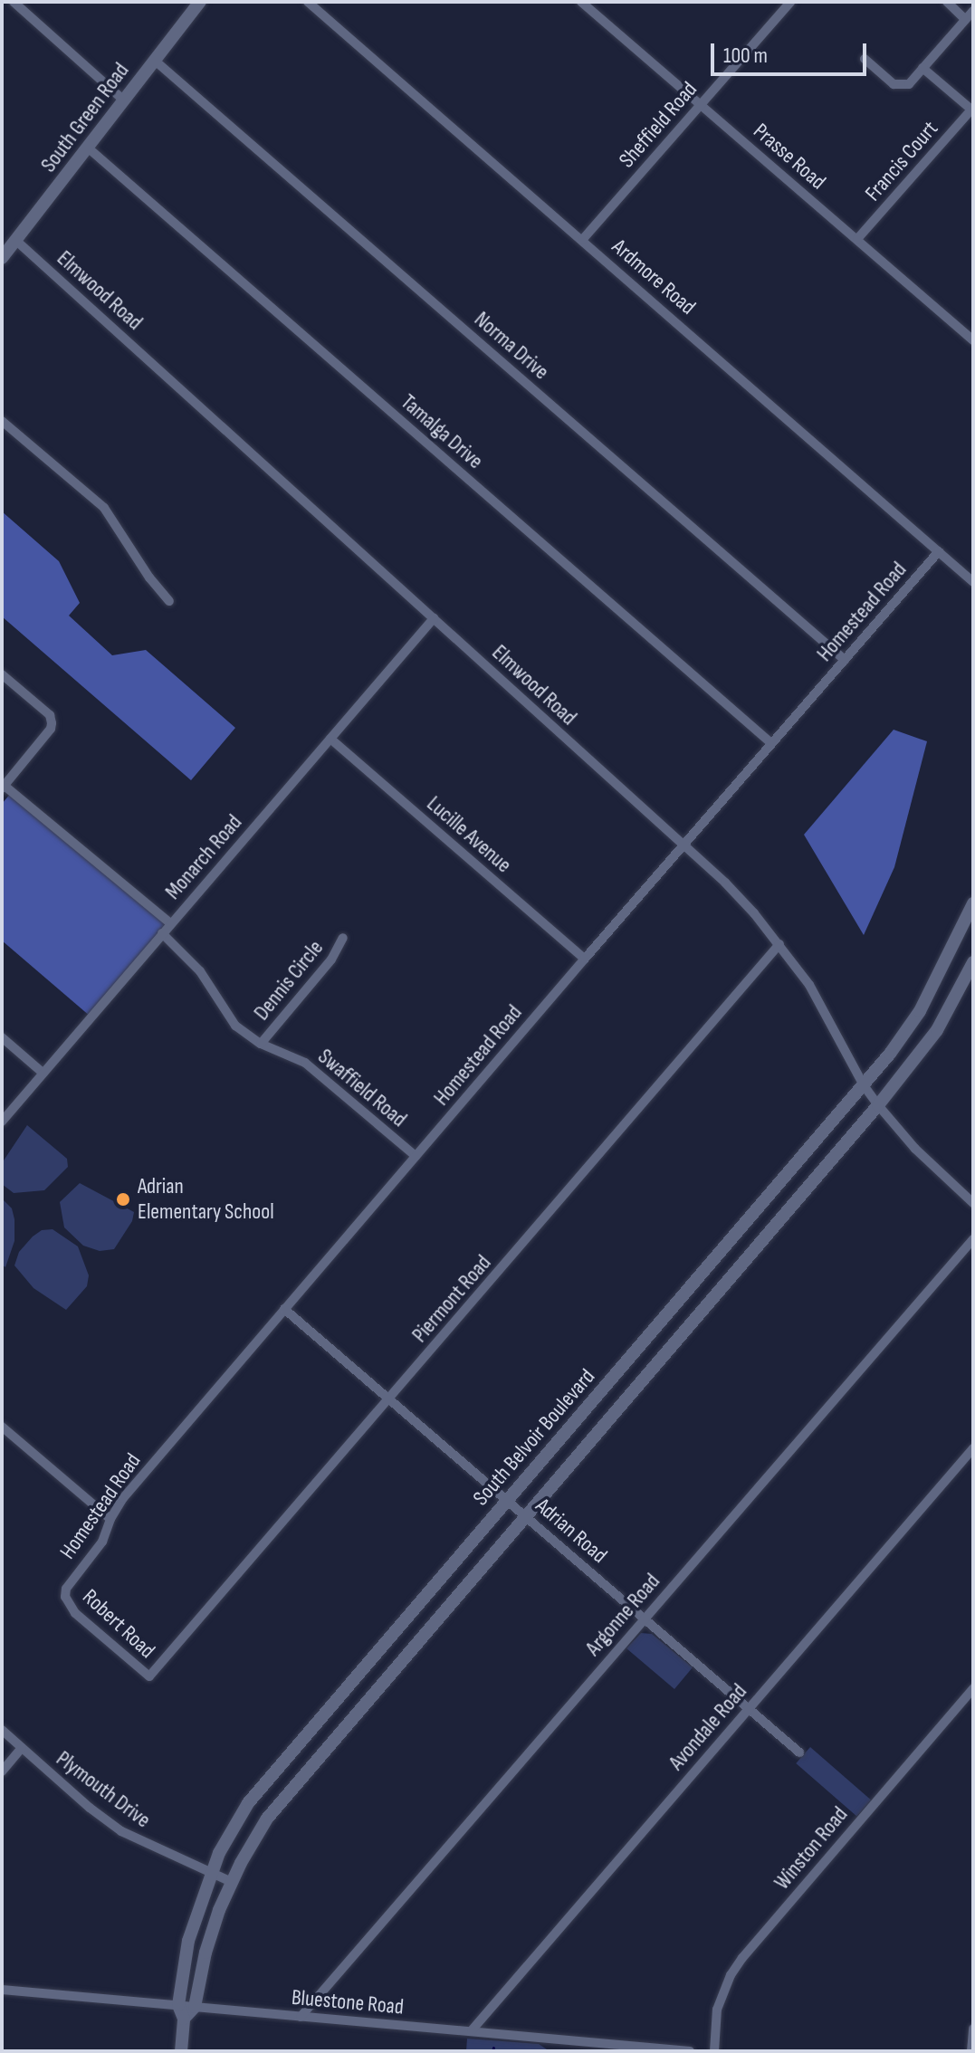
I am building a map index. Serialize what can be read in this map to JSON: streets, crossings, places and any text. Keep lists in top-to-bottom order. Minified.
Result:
{"streets":{"street":["South Green Road","Sheffield Road","Prasse Road","Francis Court","Ardmore Road","Elmwood Road","Norma Drive","Tamalga Drive","Homestead Road","Lucille Avenue","Monarch Road","Dennis Circle","Swaffield Road","Piermont Road","South Belvoir Boulevard","Adrian Road","Argonne Road","Robert Road","Avondale Road","Plymouth Drive","Winston Road","Bluestone Road"]},"crossings":[["South Green Road","Elmwood Road"],["South Green Road","Norma Drive"],["South Green Road","Tamalga Drive"],["Sheffield Road","Prasse Road"],["Sheffield Road","Ardmore Road"],["Prasse Road","Francis Court"],["Ardmore Road","Homestead Road"],["Elmwood Road","Homestead Road"],["Elmwood Road","Monarch Road"],["Elmwood Road","Piermont Road"],["Elmwood Road","South Belvoir Boulevard"],["Norma Drive","Homestead Road"],["Tamalga Drive","Homestead Road"],["Homestead Road","Lucille Avenue"],["Homestead Road","Swaffield Road"],["Homestead Road","Adrian Road"],["Homestead Road","Robert Road"],["Lucille Avenue","Monarch Road"],["Monarch Road","Swaffield Road"],["Dennis Circle","Swaffield Road"],["Piermont Road","Adrian Road"],["Piermont Road","Robert Road"],["South Belvoir Boulevard","Adrian Road"],["South Belvoir Boulevard","Plymouth Drive"],["South Belvoir Boulevard","Bluestone Road"],["Adrian Road","Argonne Road"],["Adrian Road","Avondale Road"],["Argonne Road","Bluestone Road"],["Avondale Road","Bluestone Road"]],"places":["Adrian Elementary School"],"scale_bar":"100 m"}
